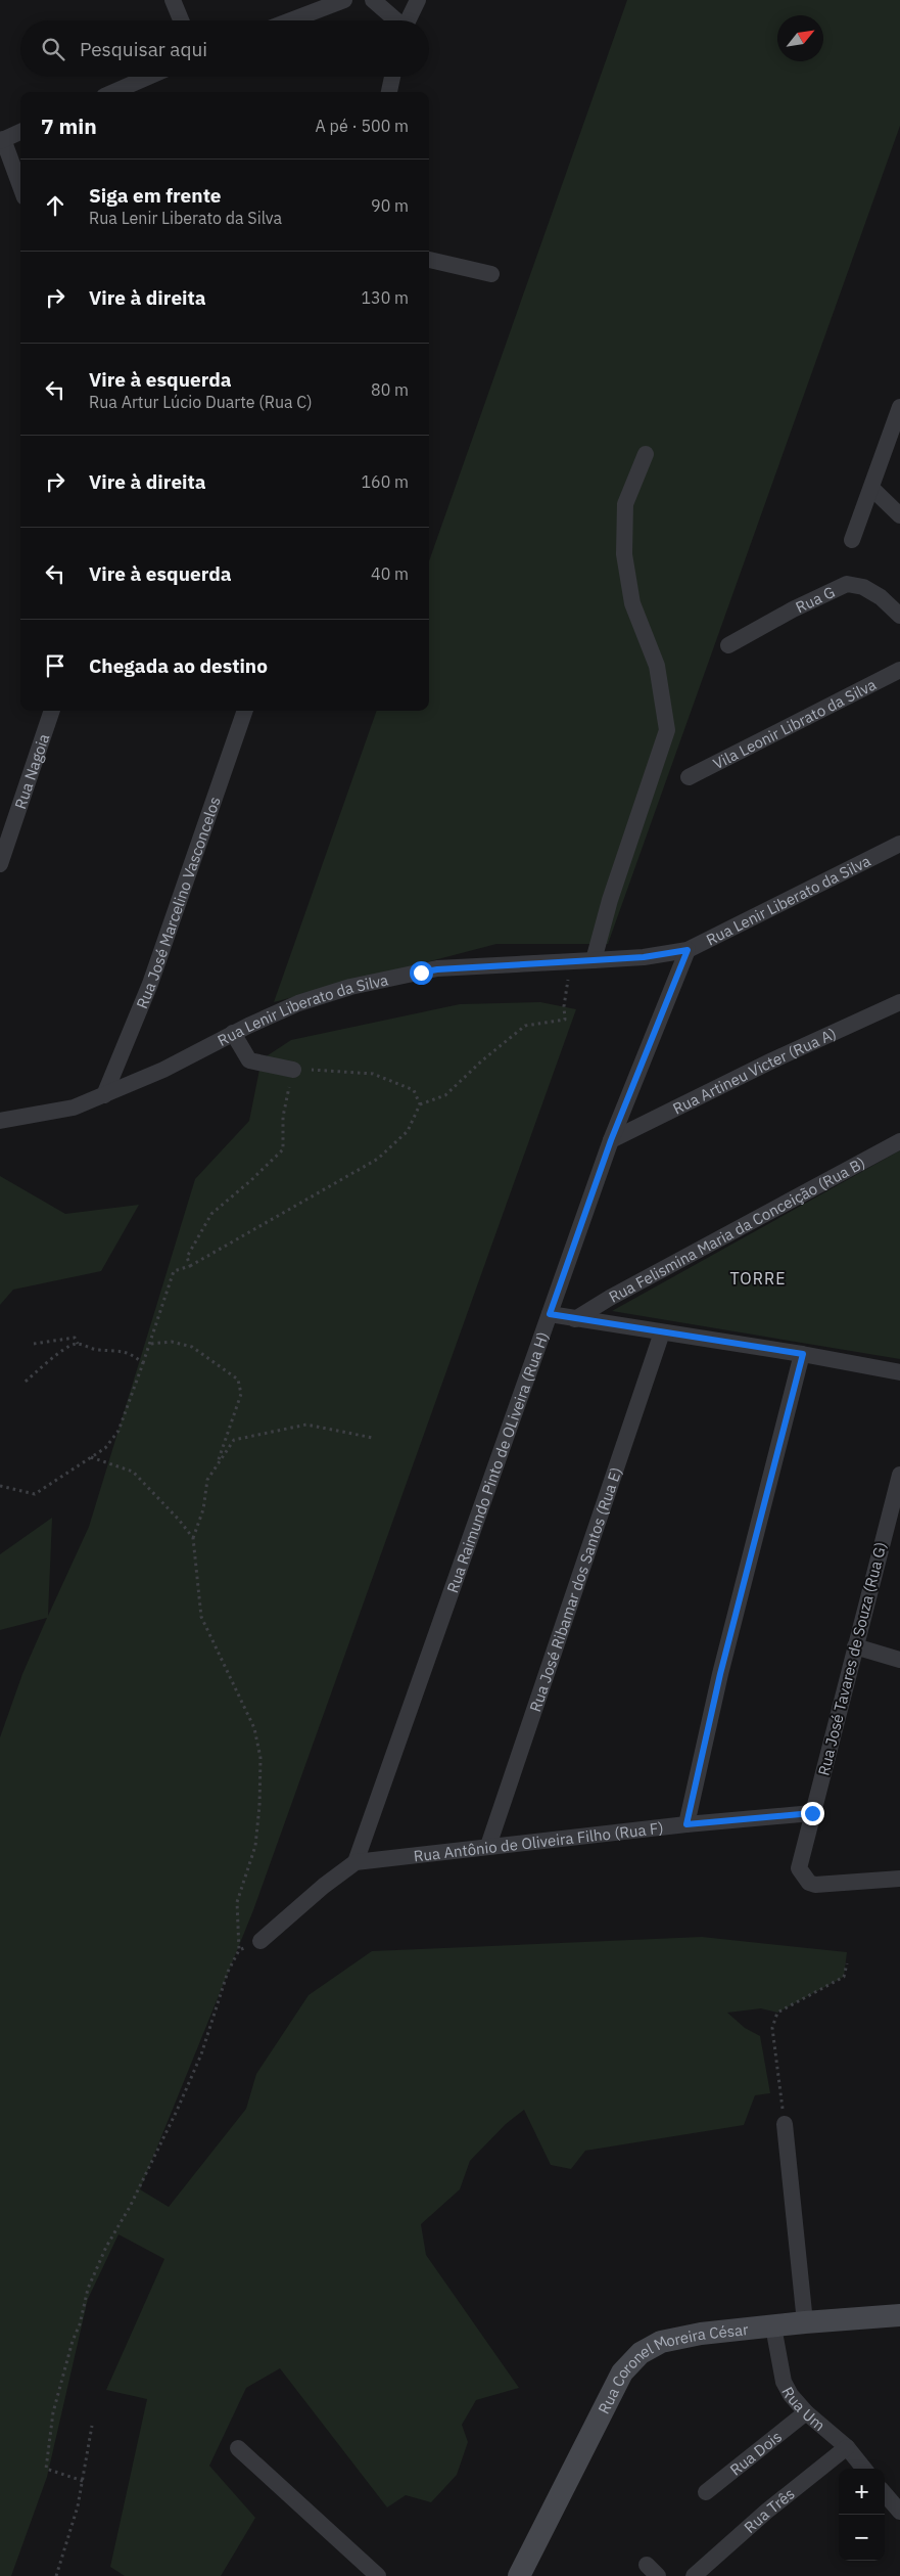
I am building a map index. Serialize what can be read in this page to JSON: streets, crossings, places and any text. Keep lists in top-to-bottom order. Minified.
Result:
{"streets":{"street":["Rua G","Vila Leonir Librato da Silva","Rua Nagoia","Rua Lenir Liberato da Silva","Rua José Marcelino Vasconcelos","Rua Artineu Victer (Rua A)","Rua Felismina Maria da Conceição (Rua B)","Rua Raimundo Pinto de OLiveira (Rua H)","Rua José Ribamar dos Santos (Rua E)","Rua José Tavares de Souza (Rua G)","Rua Antônio de Oliveira Filho (Rua F)","Rua Coronel Moreira César","Rua Um","Rua Dois","Rua Três"]},"crossings":[["Rua Lenir Liberato da Silva","Rua José Marcelino Vasconcelos"],["Rua Lenir Liberato da Silva","Rua Raimundo Pinto de OLiveira (Rua H)"],["Rua Artineu Victer (Rua A)","Rua Raimundo Pinto de OLiveira (Rua H)"],["Rua Raimundo Pinto de OLiveira (Rua H)","Rua Antônio de Oliveira Filho (Rua F)"],["Rua José Ribamar dos Santos (Rua E)","Rua Antônio de Oliveira Filho (Rua F)"],["Rua José Tavares de Souza (Rua G)","Rua Antônio de Oliveira Filho (Rua F)"],["Rua Coronel Moreira César","Rua Um"],["Rua Um","Rua Dois"],["Rua Um","Rua Três"]],"districts":["TORRE"],"north":"top right","page":{"search":"Pesquisar aqui","heading":["7 min","A pé · 500 m"],"list":[["Siga em frente","Rua Lenir Liberato da Silva","90 m"],["Vire à direita","130 m"],["Vire à esquerda","Rua Artur Lúcio Duarte (Rua C)","80 m"],["Vire à direita","160 m"],["Vire à esquerda","40 m"],"Chegada ao destino"],"map_buttons":["+","−"]}}
